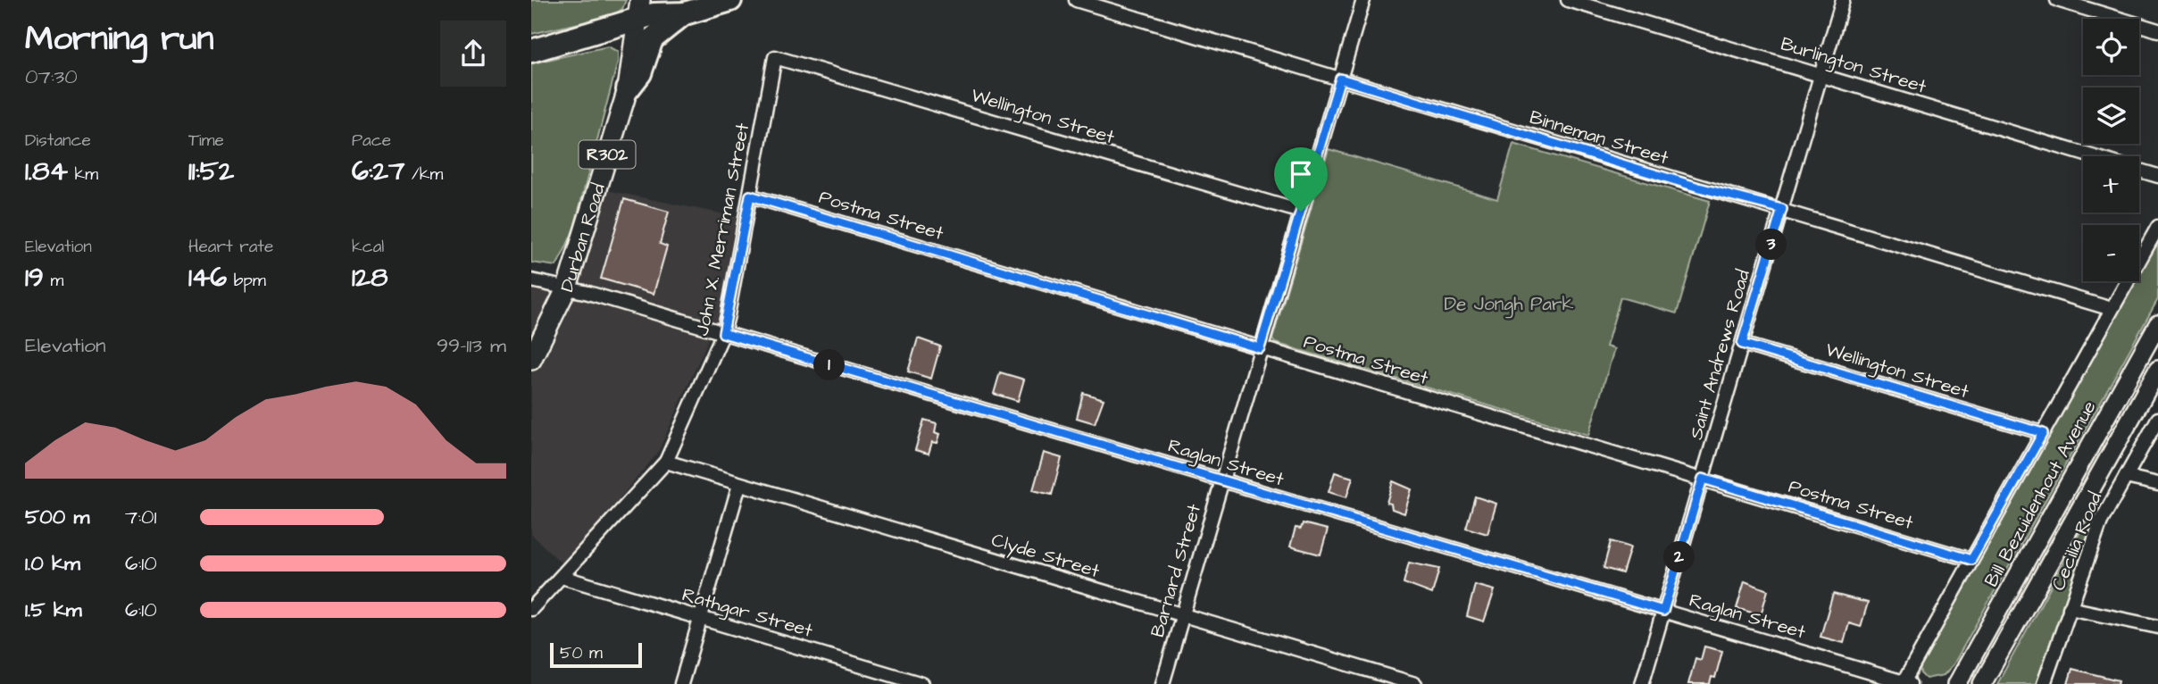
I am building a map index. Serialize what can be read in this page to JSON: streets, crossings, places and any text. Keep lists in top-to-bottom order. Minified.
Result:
{"streets":{"main road":["R302","Durban Road","Bill Bezuidenhout Avenue"],"street":["Burlington Street","Wellington Street","Binneman Street","Postma Street","John X. Merriman Street","Saint Andrews Road","Raglan Street","Cecilia Road","Clyde Street","Barnard Street","Rathgar Street"]},"crossings":[["Burlington Street","Saint Andrews Road"],["Wellington Street","John X. Merriman Street"],["Wellington Street","Saint Andrews Road"],["Wellington Street","Barnard Street"],["Binneman Street","Saint Andrews Road"],["Binneman Street","Barnard Street"],["Postma Street","John X. Merriman Street"],["Postma Street","Saint Andrews Road"],["Postma Street","Barnard Street"],["John X. Merriman Street","Raglan Street"],["John X. Merriman Street","Clyde Street"],["John X. Merriman Street","Rathgar Street"],["Durban Road","Raglan Street"],["Saint Andrews Road","Raglan Street"],["Raglan Street","Barnard Street"],["Clyde Street","Barnard Street"]],"parks":["De Jongh Park"],"scale_bar":"50 m","page":{"heading":["Morning run","07:30"],"map_buttons":["+","−"],"stats":[["Distance","1.84 km"],["Time","11:52"],["Pace","6:27 /km"],["Elevation","19 m"],["Heart rate","146 bpm"],["kcal","128"]],"pins":["3","1","2"],"chart":["Elevation","99–113 m"],"list":[{"name":"500 m","note":"7:01"},{"name":"1.0 km","note":"6:10"},{"name":"1.5 km","note":"6:10"}],"scale":"50 m"}}
